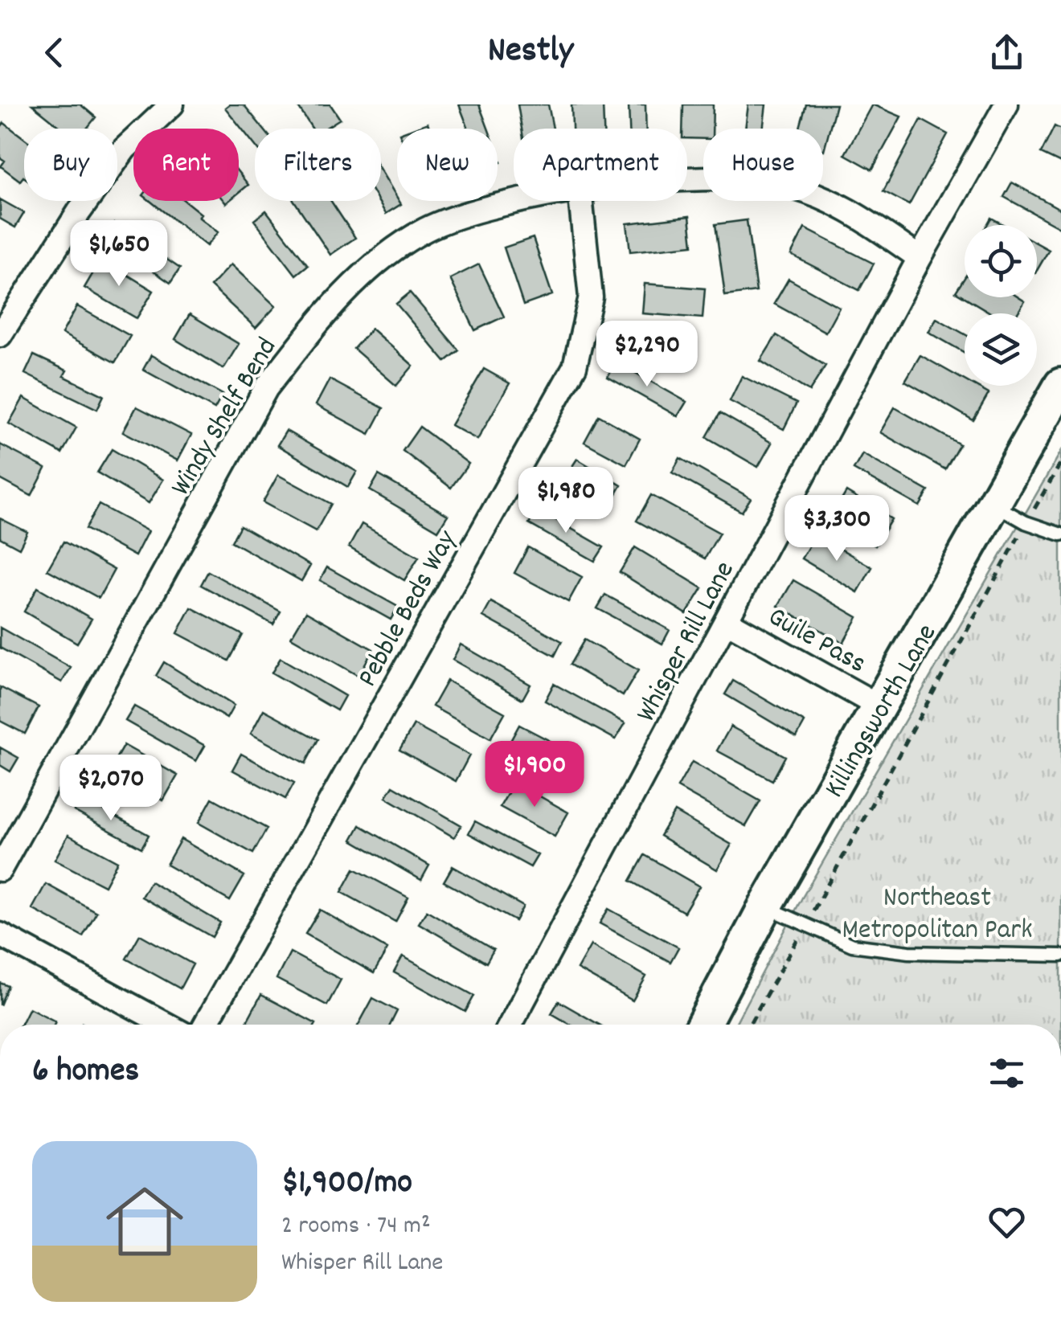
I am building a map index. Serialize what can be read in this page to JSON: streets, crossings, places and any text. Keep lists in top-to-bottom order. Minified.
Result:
{"streets":{"street":["Windy Shelf Bend","Pebble Beds Way","Guile Pass","Whisper Rill Lane","Killingsworth Lane"]},"crossings":[["Windy Shelf Bend","Whisper Rill Lane"],["Guile Pass","Whisper Rill Lane"],["Guile Pass","Killingsworth Lane"]],"parks":["Northeast Metropolitan Park"],"page":{"header":"Nestly","chip":["Buy","Rent","Filters","New","Apartment","House"],"price":["$1,650","$2,290","$1,980","$3,300","$1,900","$2,070"],"heading":"6 homes","list":[{"name":"$1,900/mo","note":"2 rooms · 74 m² · Whisper Rill Lane"}]}}
